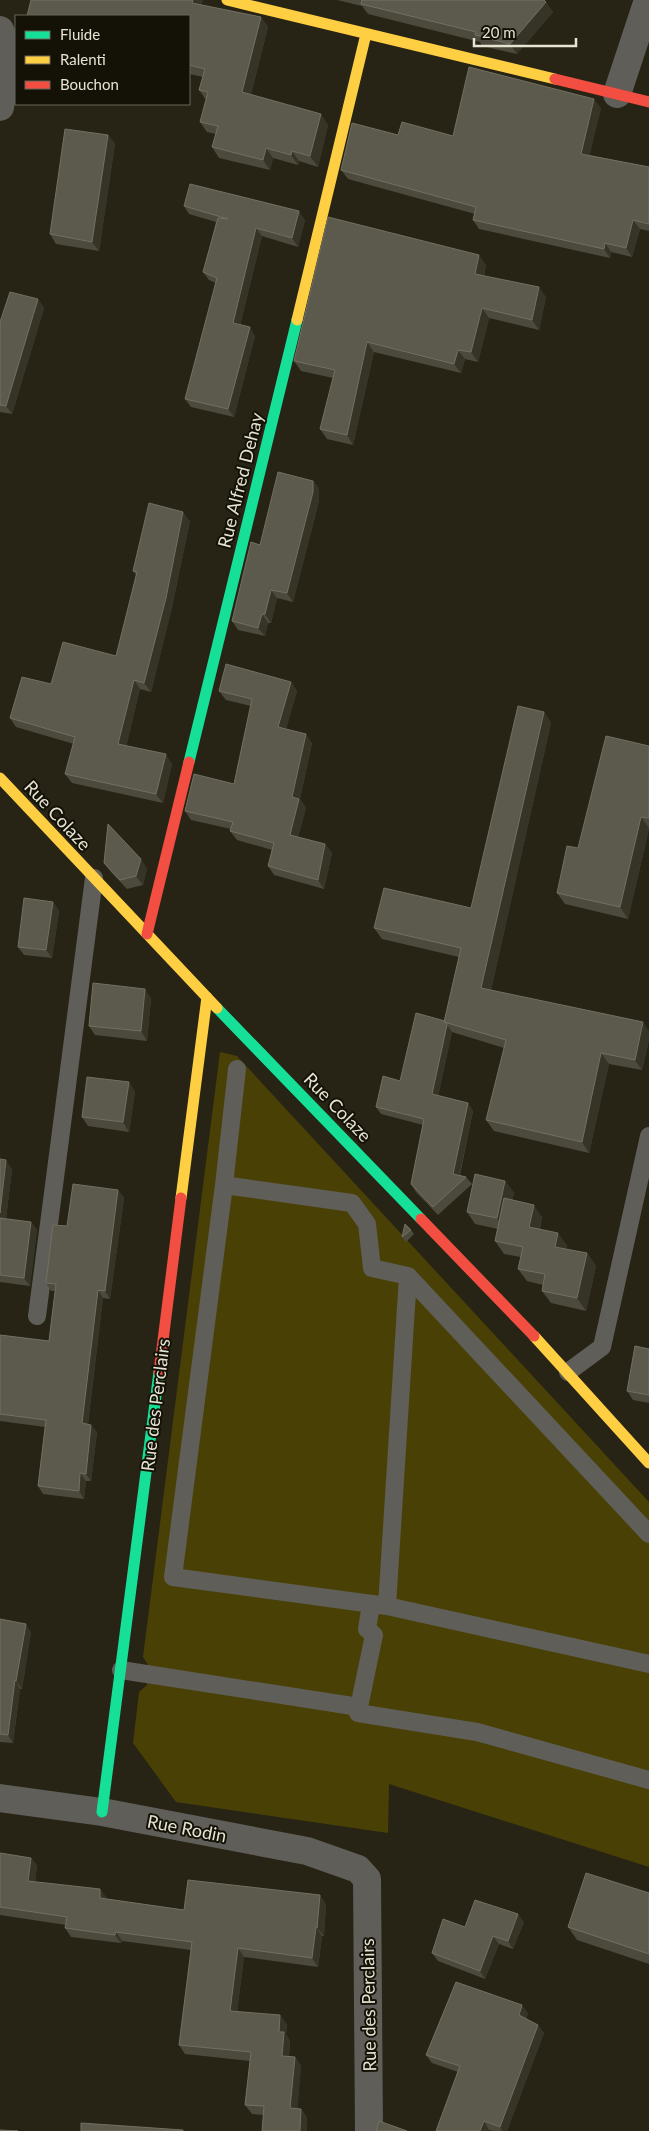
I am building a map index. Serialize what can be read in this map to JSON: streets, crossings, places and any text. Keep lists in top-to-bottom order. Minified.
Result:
{"streets":{"street":["Rue Alfred Dehay","Rue Colaze","Rue des Perclairs","Rue Rodin"]},"crossings":[["Rue Alfred Dehay","Rue Colaze"],["Rue Colaze","Rue des Perclairs"],["Rue des Perclairs","Rue Rodin"]],"legend":["Fluide","Ralenti","Bouchon"],"scale_bar":"20 m"}
